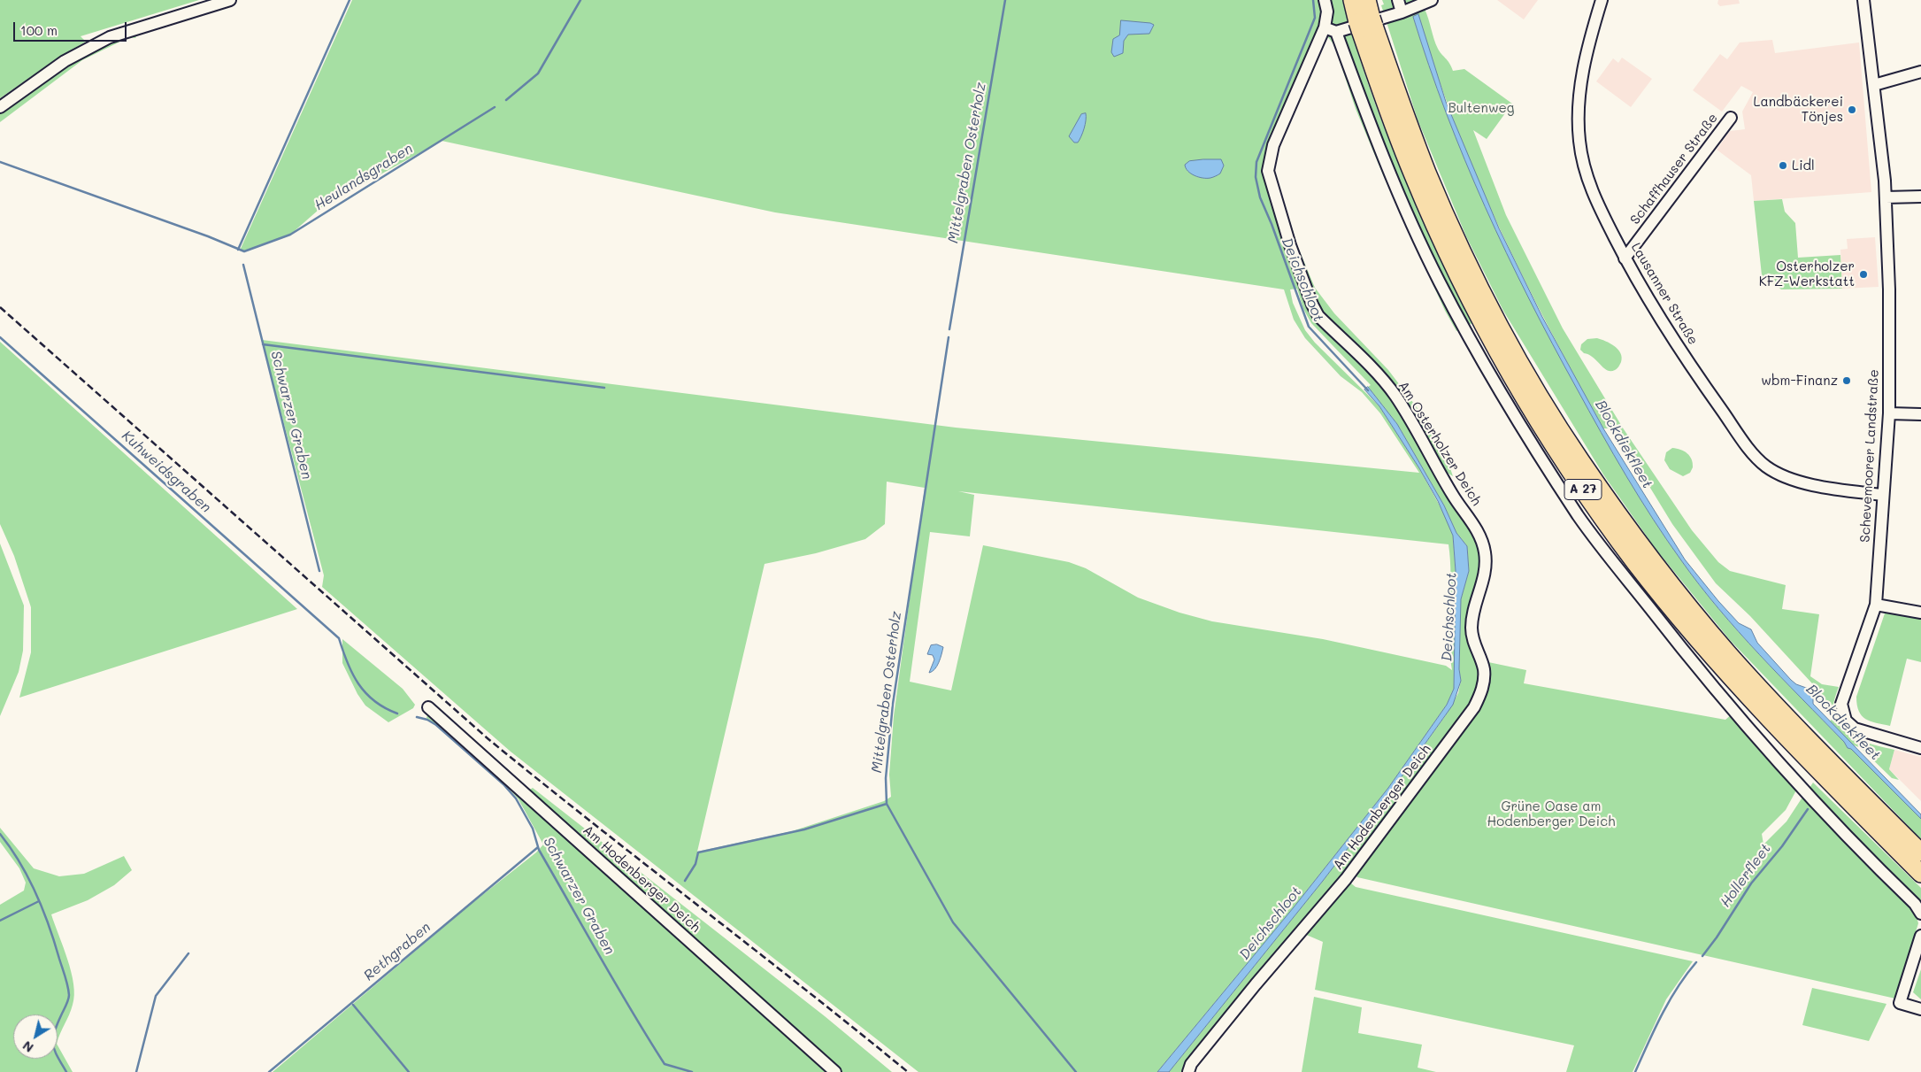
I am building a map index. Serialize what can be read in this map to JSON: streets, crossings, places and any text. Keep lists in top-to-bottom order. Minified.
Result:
{"streets":{"highway":["A 27"],"street":["Schaffhauser Straße","Lausanner Straße","Am Osterholzer Deich","Schevemoorer Landstraße","Am Hodenberger Deich"]},"crossings":[["Schaffhauser Straße","Lausanner Straße"],["Lausanner Straße","Schevemoorer Landstraße"],["Am Osterholzer Deich","Am Hodenberger Deich"]],"water":["Mittelgraben Osterholz","Heulandsgraben","Deichschloot","Schwarzer Graben","Blockdiekfleet","Kuhweidsgraben","Hollerfleet","Rethgraben"],"parks":["Bultenweg","Grüne Oase am Hodenberger Deich"],"places":["Landbäckerei Tönjes","Lidl","Osterholzer KFZ-Werkstatt","wbm-Finanz"],"scale_bar":"100 m","north":"bottom left"}
